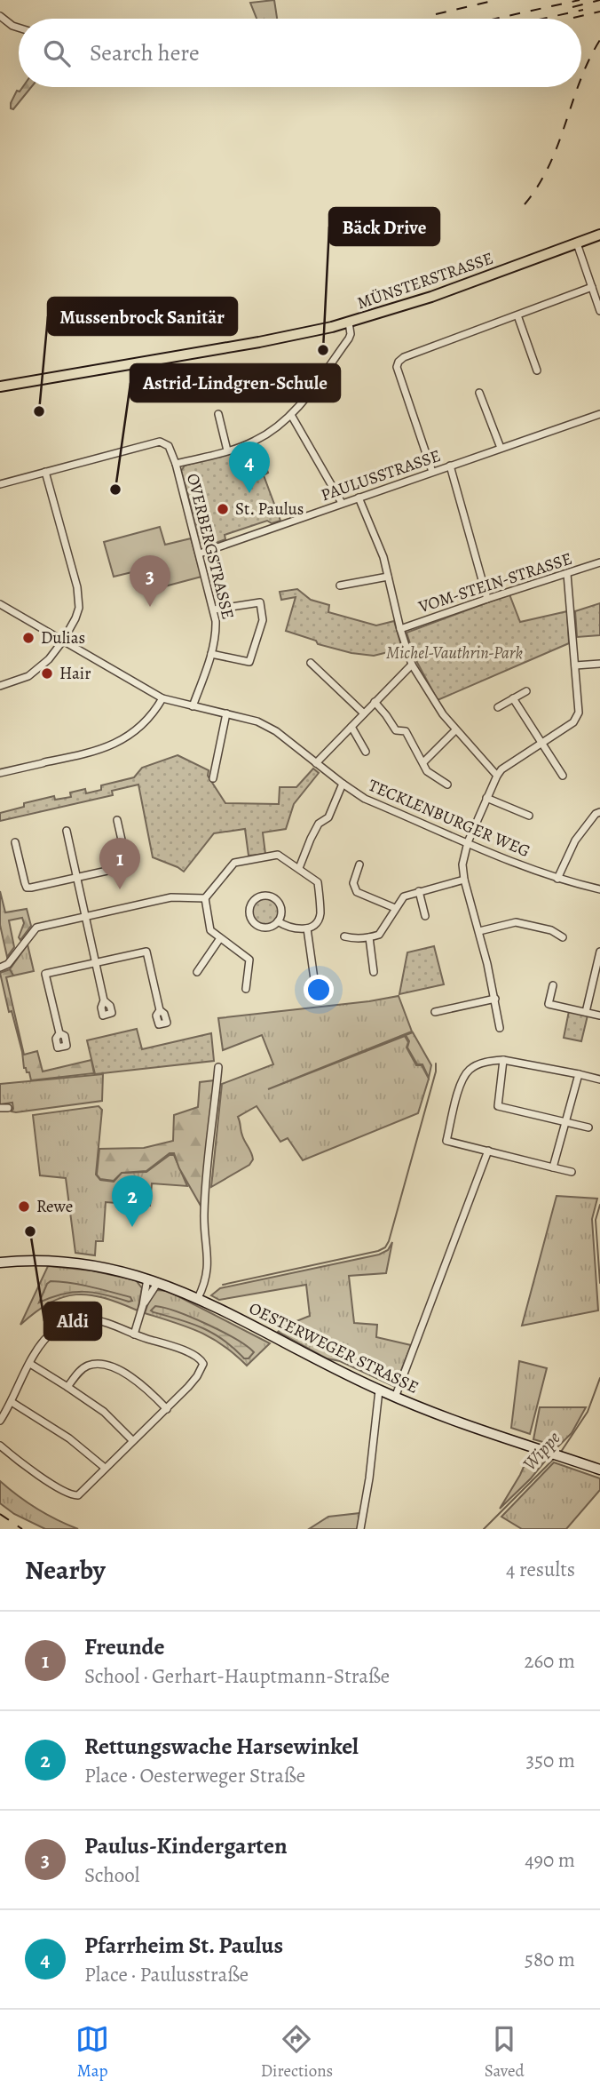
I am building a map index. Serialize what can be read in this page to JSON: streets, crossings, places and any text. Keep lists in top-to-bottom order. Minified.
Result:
{"streets":{"main road":["MÜNSTERSTRASSE"],"street":["PAULUSSTRASSE","OVERBERGSTRASSE","VOM-STEIN-STRASSE","TECKLENBURGER WEG","OESTERWEGER STRASSE"]},"crossings":[["PAULUSSTRASSE","OVERBERGSTRASSE"],["OVERBERGSTRASSE","TECKLENBURGER WEG"]],"water":["Wippe"],"parks":["Michel-Vauthrin-Park"],"places":["Bäck Drive","Mussenbrock Sanitär","Astrid-Lindgren-Schule","St. Paulus","Dulias","Hair","Rewe","Aldi"],"page":{"search":"Search here","pins":["4","3","1","2"],"heading":["Nearby","4 results"],"list":[{"mark":"1","name":"Freunde","note":"School · Gerhart-Hauptmann-Straße","value":"260 m"},{"mark":"2","name":"Rettungswache Harsewinkel","note":"Place · Oesterweger Straße","value":"350 m"},{"mark":"3","name":"Paulus-Kindergarten","note":"School","value":"490 m"},{"mark":"4","name":"Pfarrheim St. Paulus","note":"Place · Paulusstraße","value":"580 m"}],"nav":["Map","Directions","Saved"]}}
